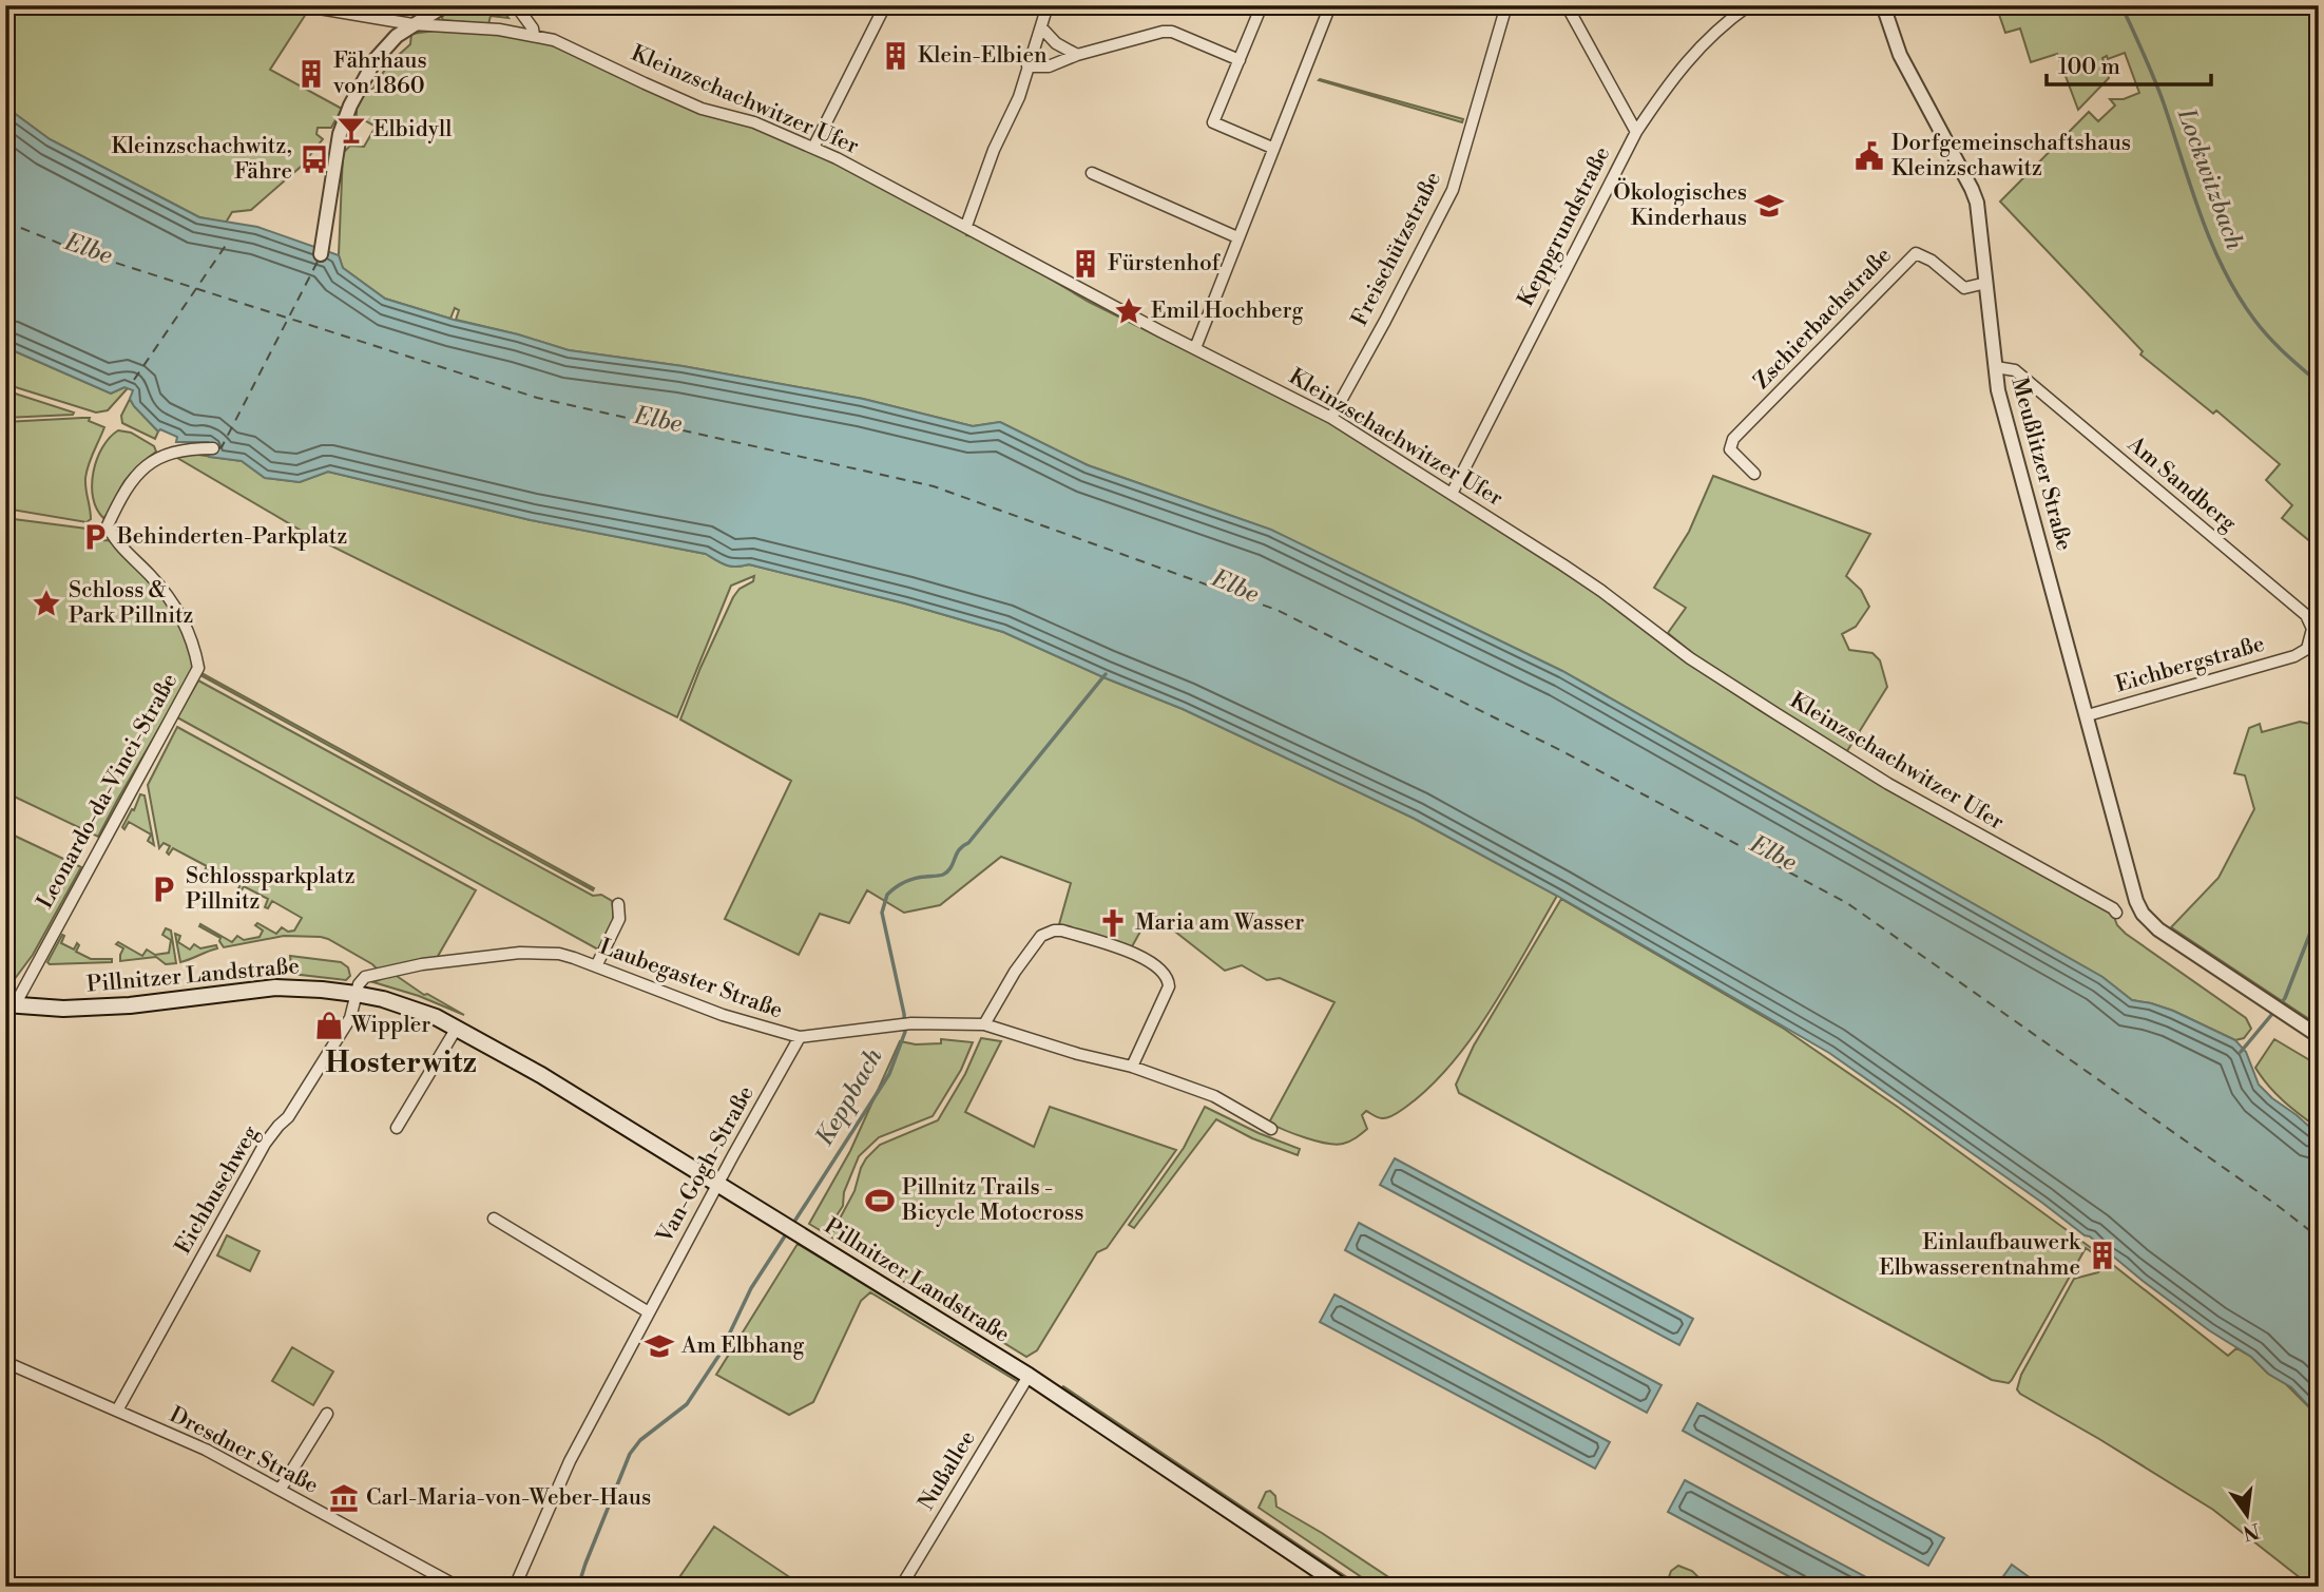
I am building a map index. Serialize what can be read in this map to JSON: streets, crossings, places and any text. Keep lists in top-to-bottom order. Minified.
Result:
{"streets":{"main road":["Pillnitzer Landstraße"],"street":["Kleinzschachwitzer Ufer","Keppgrundstraße","Freischützstraße","Zschierbachstraße","Meußlitzer Straße","Am Sandberg","Eichbergstraße","Leonardo-da-Vinci-Straße","Laubegaster Straße","Van-Gogh-Straße","Eichbuschweg","Dresdner Straße","Nußallee"]},"crossings":[["Kleinzschachwitzer Ufer","Keppgrundstraße"],["Kleinzschachwitzer Ufer","Freischützstraße"],["Zschierbachstraße","Meußlitzer Straße"],["Meußlitzer Straße","Am Sandberg"],["Meußlitzer Straße","Eichbergstraße"],["Am Sandberg","Eichbergstraße"],["Leonardo-da-Vinci-Straße","Pillnitzer Landstraße"],["Pillnitzer Landstraße","Laubegaster Straße"],["Pillnitzer Landstraße","Van-Gogh-Straße"],["Pillnitzer Landstraße","Eichbuschweg"],["Pillnitzer Landstraße","Nußallee"],["Laubegaster Straße","Van-Gogh-Straße"],["Laubegaster Straße","Eichbuschweg"],["Eichbuschweg","Dresdner Straße"]],"districts":["Hosterwitz"],"water":["Lockwitzbach","Elbe","Keppbach"],"places":{"building":["Klein-Elbien","Fährhaus von 1860","Fürstenhof","Einlaufbauwerk Elbwasserentnahme"],"bar":["Elbidyll"],"public building":["Dorfgemeinschaftshaus Kleinzschawitz"],"bus stop":["Kleinzschachwitz, Fähre"],"school or university":["Ökologisches Kinderhaus","Am Elbhang"],"place":["Emil Hochberg","Schloss & Park Pillnitz"],"parking":["Behinderten-Parkplatz","Schlossparkplatz Pillnitz"],"church":["Maria am Wasser"],"shop":["Wippler"],"sports":["Pillnitz Trails - Bicycle Motocross"],"museum":["Carl-Maria-von-Weber-Haus"]},"scale_bar":"100 m","north":"bottom"}
